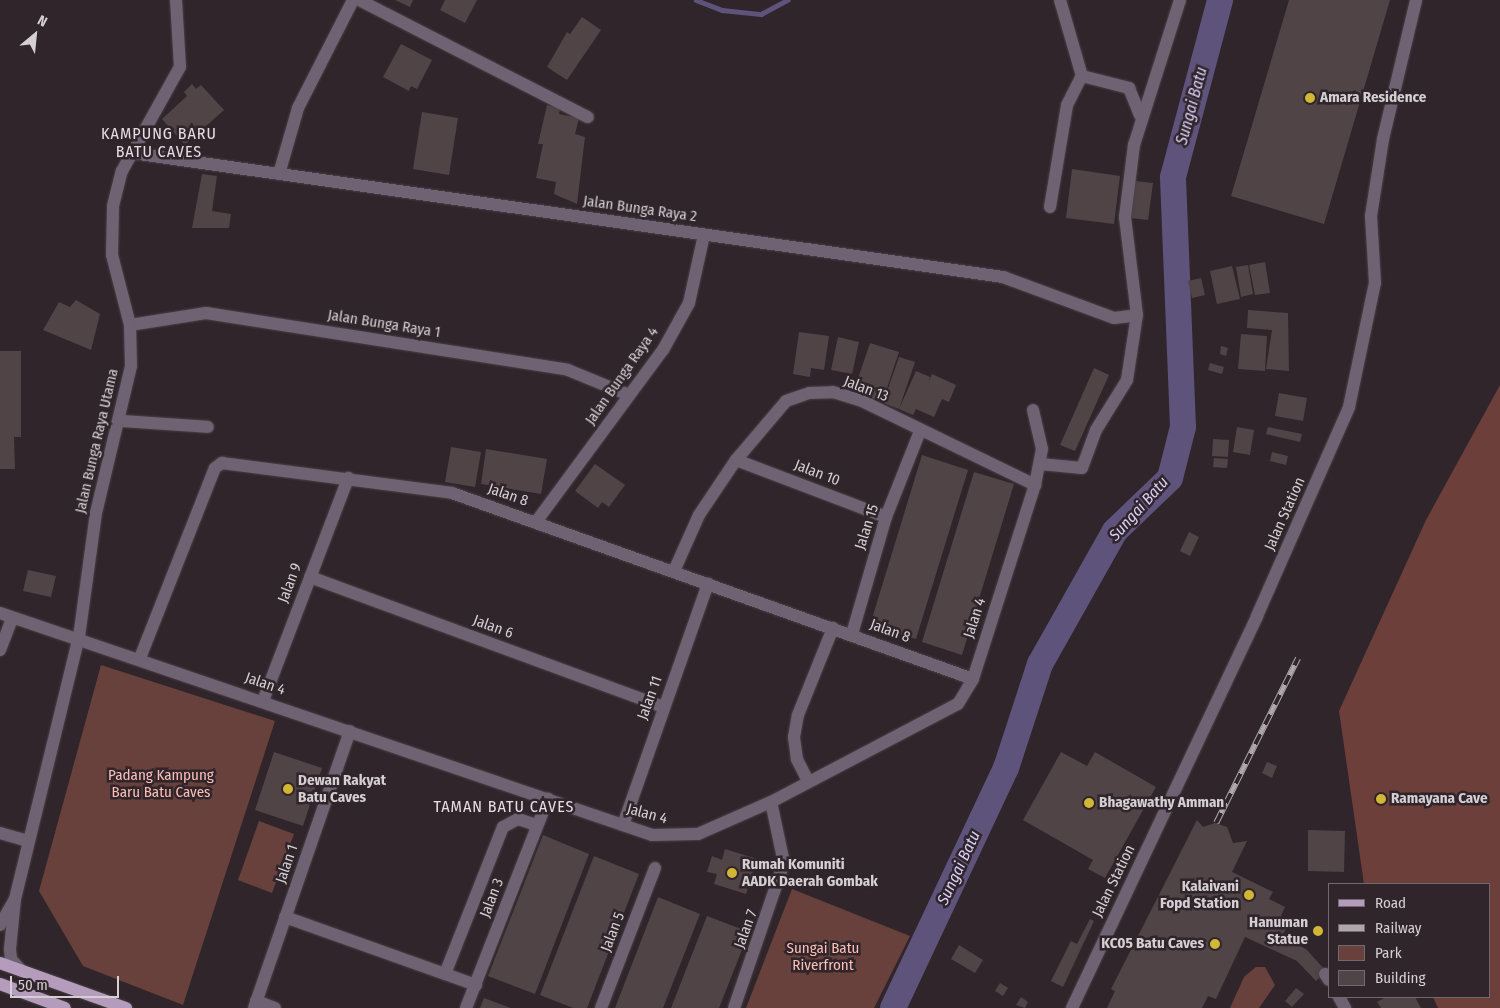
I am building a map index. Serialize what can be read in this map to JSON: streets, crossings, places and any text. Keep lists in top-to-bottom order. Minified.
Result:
{"streets":{"street":["Jalan Bunga Raya 2","Jalan Bunga Raya 1","Jalan Bunga Raya 4","Jalan 13","Jalan Bunga Raya Utama","Jalan 10","Jalan 8","Jalan Station","Jalan 15","Jalan 9","Jalan 4","Jalan 6","Jalan 11","Jalan 1","Jalan 3","Jalan 7","Jalan 5"]},"crossings":[["Jalan Bunga Raya 2","Jalan Bunga Raya 4"],["Jalan Bunga Raya 2","Jalan Bunga Raya Utama"],["Jalan Bunga Raya 1","Jalan Bunga Raya 4"],["Jalan Bunga Raya 1","Jalan Bunga Raya Utama"],["Jalan Bunga Raya 4","Jalan 8"],["Jalan 13","Jalan 10"],["Jalan 13","Jalan 8"],["Jalan 13","Jalan 15"],["Jalan 13","Jalan 4"],["Jalan Bunga Raya Utama","Jalan 4"],["Jalan 10","Jalan 15"],["Jalan 8","Jalan 15"],["Jalan 8","Jalan 9"],["Jalan 8","Jalan 4"],["Jalan 8","Jalan 11"],["Jalan 9","Jalan 4"],["Jalan 9","Jalan 6"],["Jalan 4","Jalan 11"],["Jalan 4","Jalan 1"],["Jalan 4","Jalan 3"],["Jalan 4","Jalan 7"],["Jalan 6","Jalan 11"]],"districts":["KAMPUNG BARU BATU CAVES","TAMAN BATU CAVES"],"water":["Sungai Batu"],"parks":["Padang Kampung Baru Batu Caves","Sungai Batu Riverfront"],"places":["Amara Residence","Dewan Rakyat Batu Caves","Ramayana Cave","Bhagawathy Amman","Rumah Komuniti AADK Daerah Gombak","Kalaivani Fopd Station","Hanuman Statue","KC05 Batu Caves"],"legend":["Road","Railway","Park","Building"],"scale_bar":"50 m","north":"top right"}
